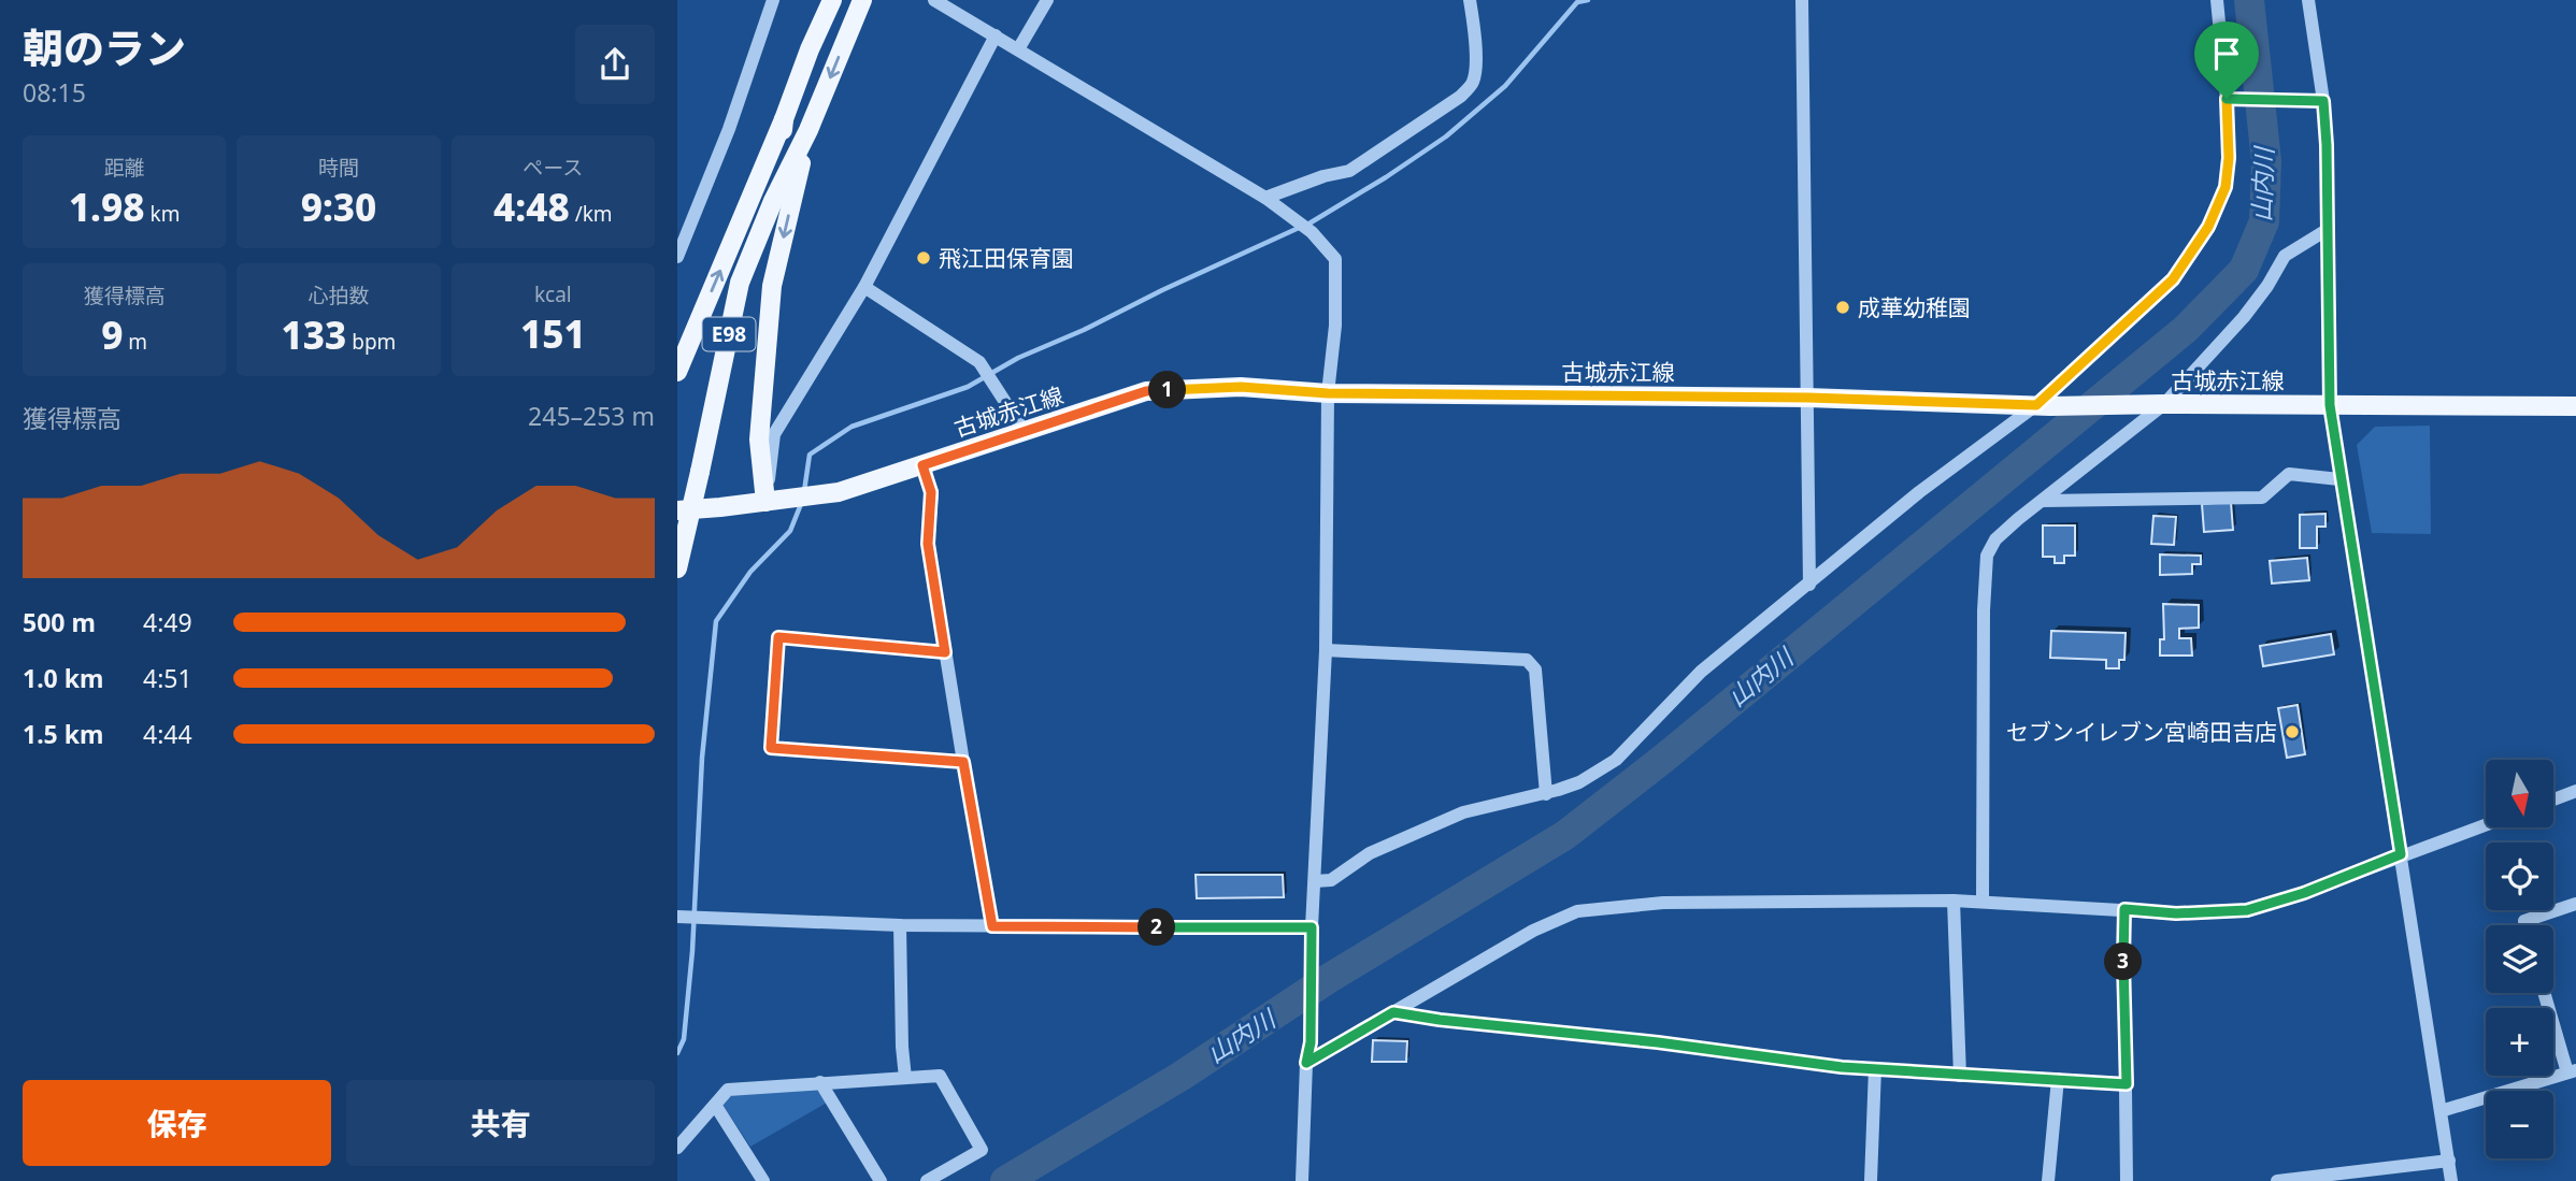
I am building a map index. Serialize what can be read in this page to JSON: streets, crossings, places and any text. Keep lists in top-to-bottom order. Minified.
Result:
{"streets":{"main road":["E98","古城赤江線"]},"water":["山内川"],"places":["飛江田保育園","成華幼稚園","セブンイレブン宮崎田吉店"],"north":"bottom","page":{"heading":["朝のラン","08:15"],"stats":[["距離","1.98 km"],["時間","9:30"],["ペース","4:48 /km"],["獲得標高","9 m"],["心拍数","133 bpm"],["kcal","151"]],"pins":["1","2","3"],"chart":["獲得標高","245–253 m"],"list":[{"name":"500 m","note":"4:49"},{"name":"1.0 km","note":"4:51"},{"name":"1.5 km","note":"4:44"}],"map_buttons":["+","−"],"buttons":["保存","共有"]}}
